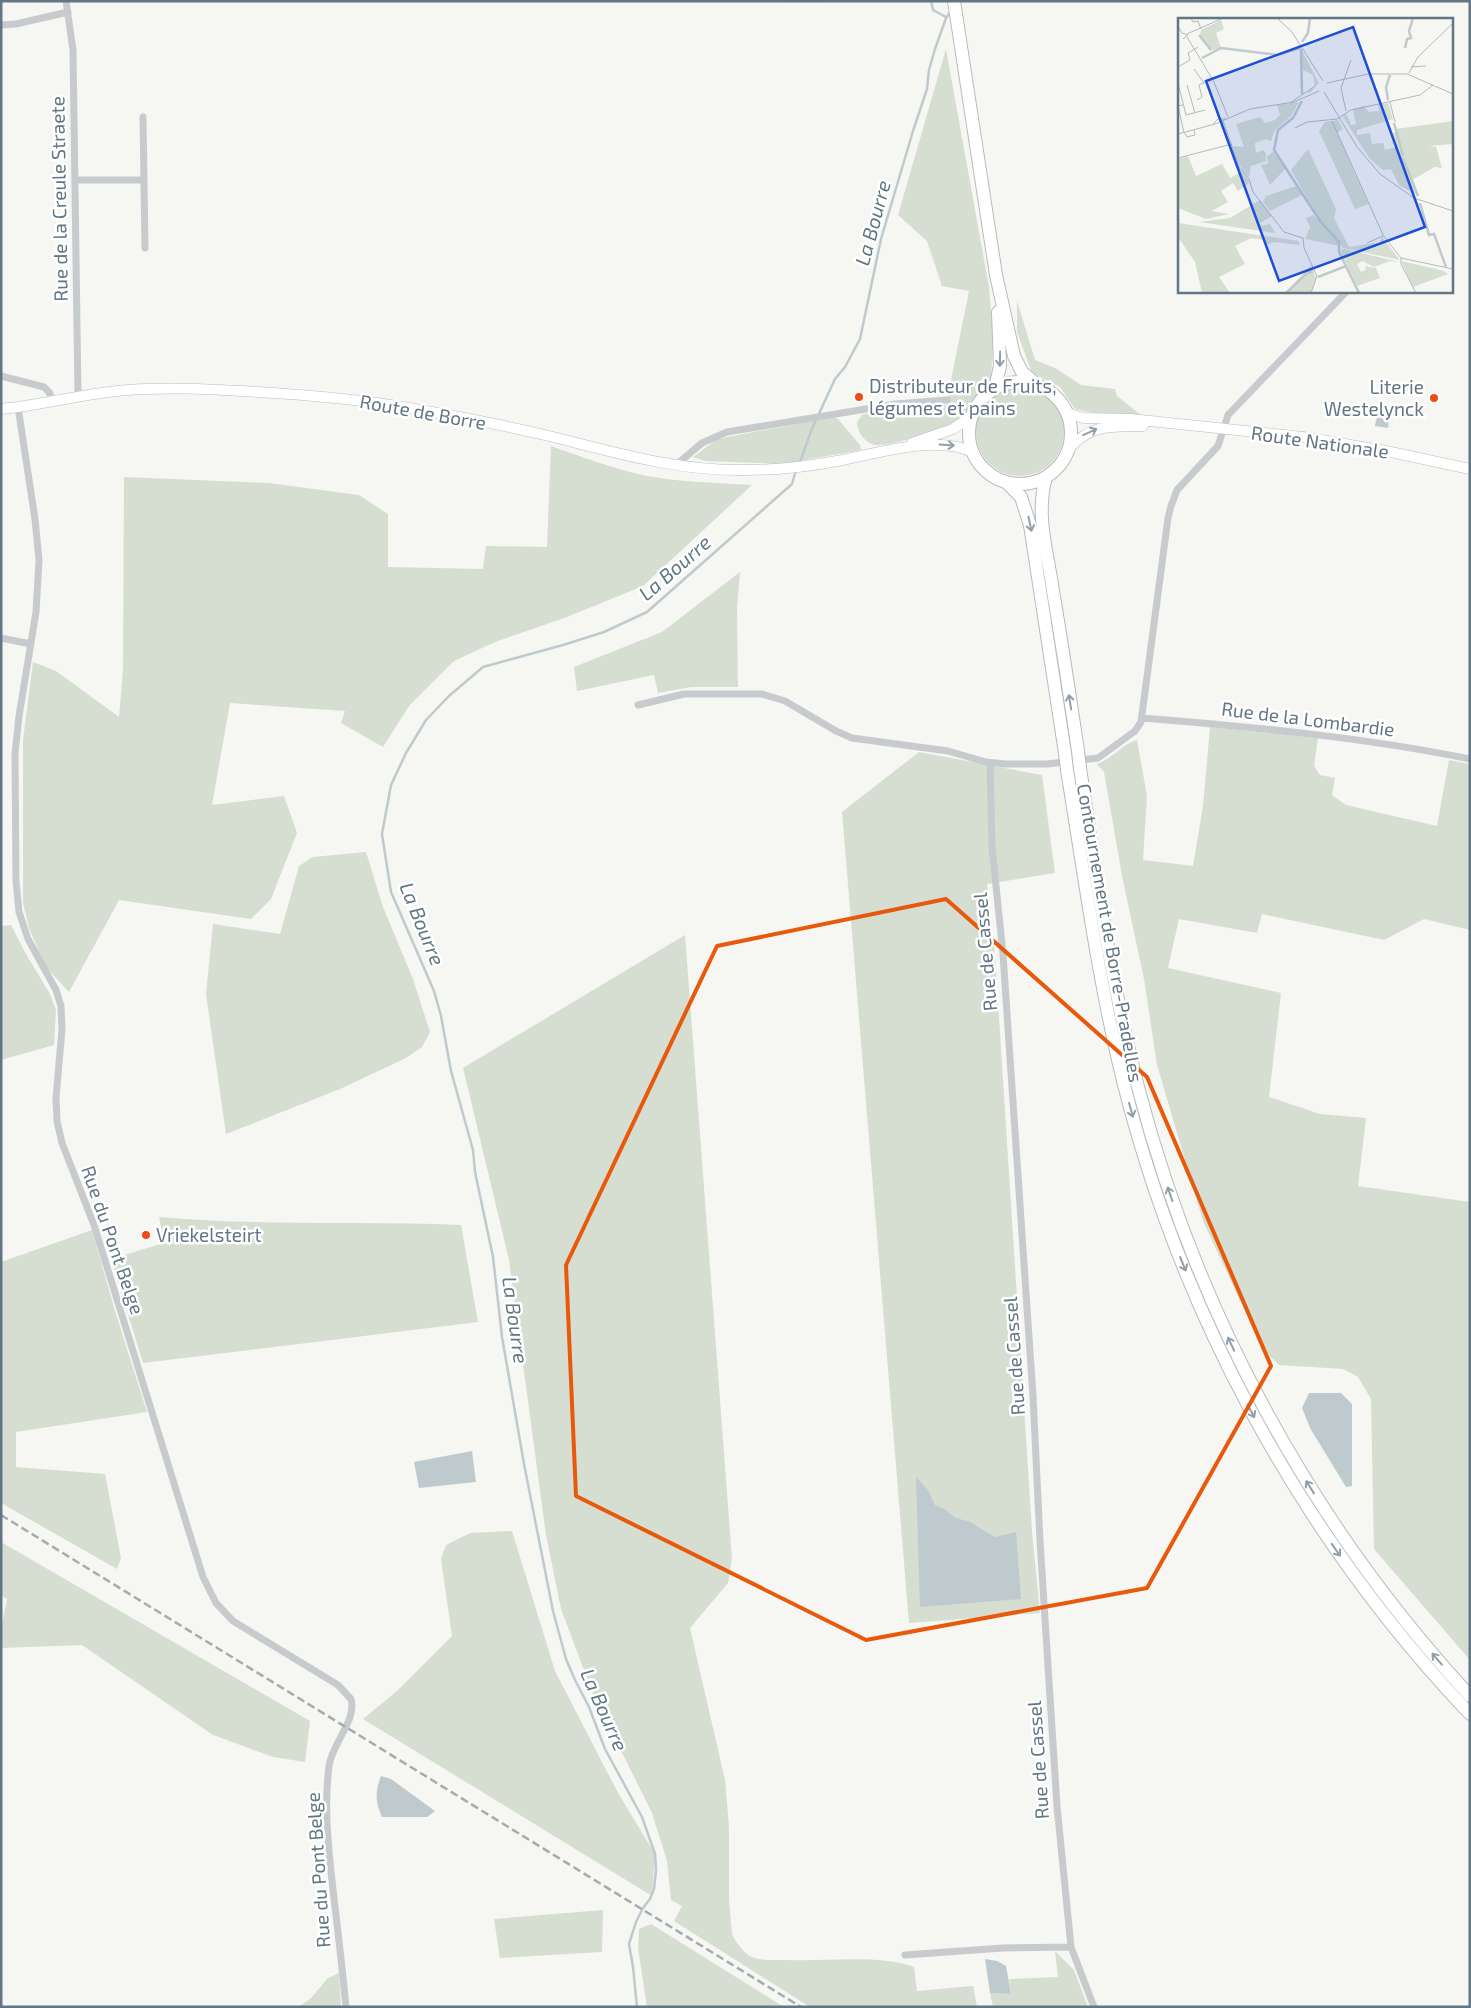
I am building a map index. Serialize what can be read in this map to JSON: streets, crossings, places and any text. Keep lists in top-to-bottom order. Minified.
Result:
{"streets":{"highway":["Contournement de Borre-Pradelles"],"main road":["Route de Borre","Route Nationale"],"street":["Rue de la Creule Straete","Rue de la Lombardie","Rue de Cassel","Rue du Pont Belge"]},"crossings":[["Rue de la Creule Straete","Route de Borre"],["Route de Borre","Rue du Pont Belge"]],"water":["La Bourre"],"places":["Distributeur de Fruits, légumes et pains","Literie Westelynck","Vriekelsteirt"]}
